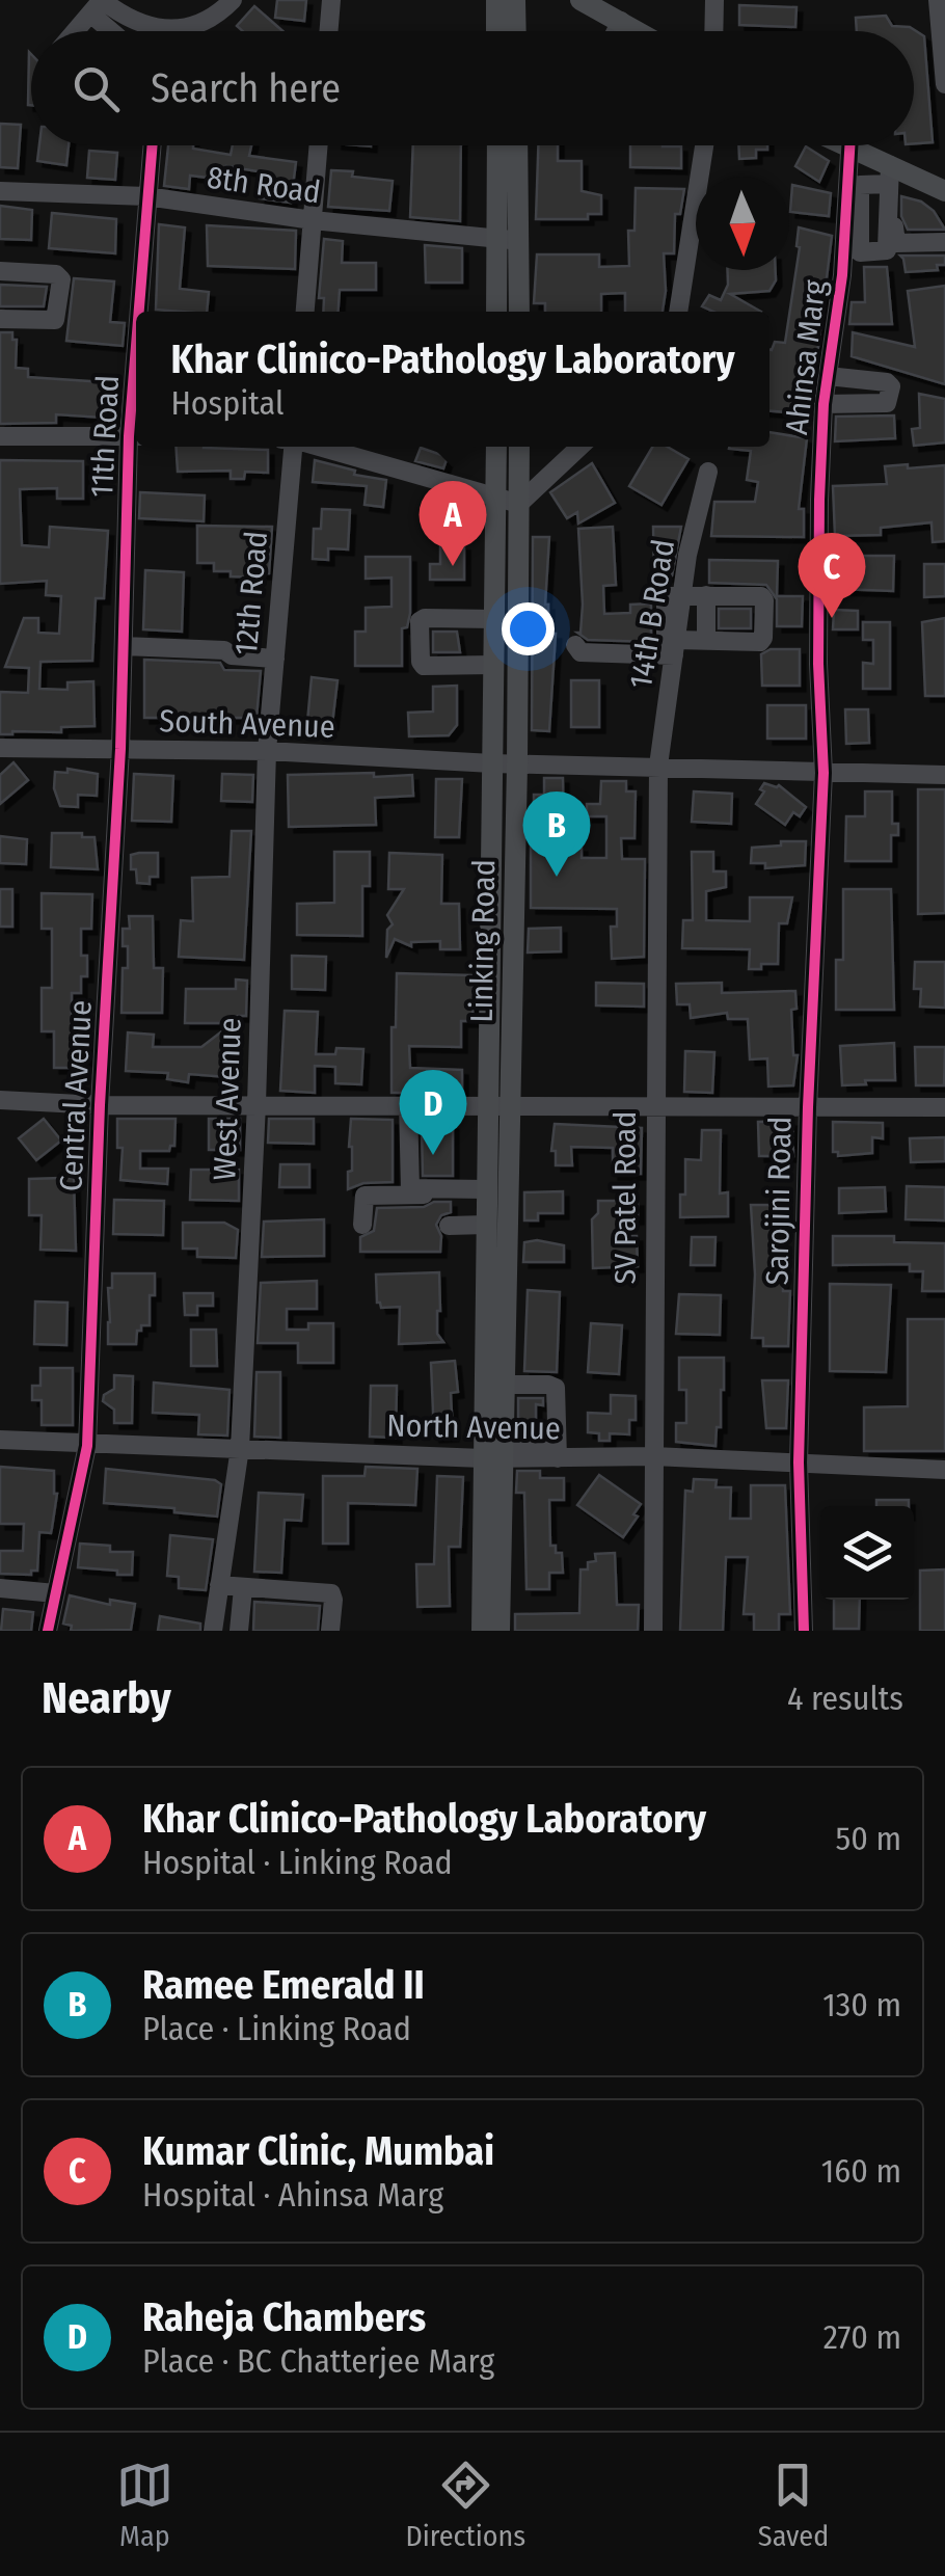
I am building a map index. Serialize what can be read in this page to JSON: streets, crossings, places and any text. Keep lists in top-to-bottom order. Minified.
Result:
{"streets":{"main road":["Linking Road"],"street":["8th Road","Ahinsa Marg","11th Road","12th Road","14th B Road","South Avenue","Central Avenue","West Avenue","SV Patel Road","Sarojini Road","North Avenue"]},"crossings":[["8th Road","11th Road"],["Ahinsa Marg","South Avenue"],["Ahinsa Marg","Sarojini Road"],["11th Road","South Avenue"],["11th Road","Central Avenue"],["12th Road","South Avenue"],["12th Road","West Avenue"],["14th B Road","South Avenue"],["14th B Road","SV Patel Road"],["South Avenue","Linking Road"],["South Avenue","Central Avenue"],["South Avenue","West Avenue"],["South Avenue","SV Patel Road"],["South Avenue","Sarojini Road"],["Linking Road","North Avenue"],["Central Avenue","North Avenue"],["West Avenue","North Avenue"],["SV Patel Road","North Avenue"],["Sarojini Road","North Avenue"]],"north":"bottom","page":{"search":"Search here","popup":["Khar Clinico-Pathology Laboratory","Hospital"],"pins":["A","C","B","D"],"heading":["Nearby","4 results"],"list":[{"mark":"A","name":"Khar Clinico-Pathology Laboratory","note":"Hospital · Linking Road","value":"50 m"},{"mark":"B","name":"Ramee Emerald II","note":"Place · Linking Road","value":"130 m"},{"mark":"C","name":"Kumar Clinic, Mumbai","note":"Hospital · Ahinsa Marg","value":"160 m"},{"mark":"D","name":"Raheja Chambers","note":"Place · BC Chatterjee Marg","value":"270 m"}],"nav":["Map","Directions","Saved"]}}
